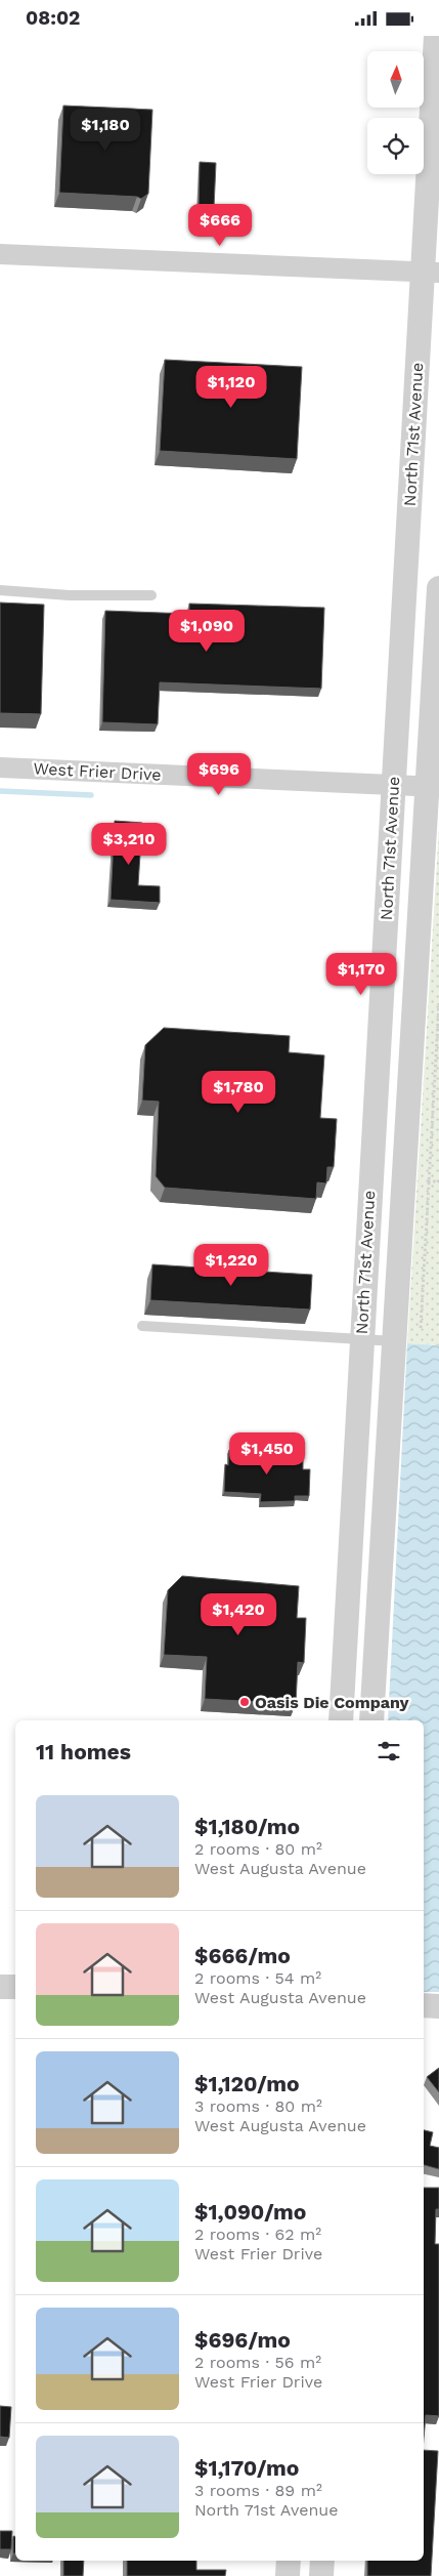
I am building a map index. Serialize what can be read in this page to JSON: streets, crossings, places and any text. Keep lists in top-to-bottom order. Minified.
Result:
{"streets":{"street":["North 71st Avenue","West Frier Drive"]},"crossings":[["North 71st Avenue","West Frier Drive"]],"places":["Oasis Die Company"],"north":"top","page":{"status":"08:02","price":["$1,180","$666","$1,120","$1,090","$696","$3,210","$1,170","$1,780","$1,220","$1,450","$1,420"],"heading":"11 homes","list":[{"name":"$1,180/mo","note":"2 rooms · 80 m² · West Augusta Avenue"},{"name":"$666/mo","note":"2 rooms · 54 m² · West Augusta Avenue"},{"name":"$1,120/mo","note":"3 rooms · 80 m² · West Augusta Avenue"},{"name":"$1,090/mo","note":"2 rooms · 62 m² · West Frier Drive"},{"name":"$696/mo","note":"2 rooms · 56 m² · West Frier Drive"},{"name":"$1,170/mo","note":"3 rooms · 89 m² · North 71st Avenue"}]}}
